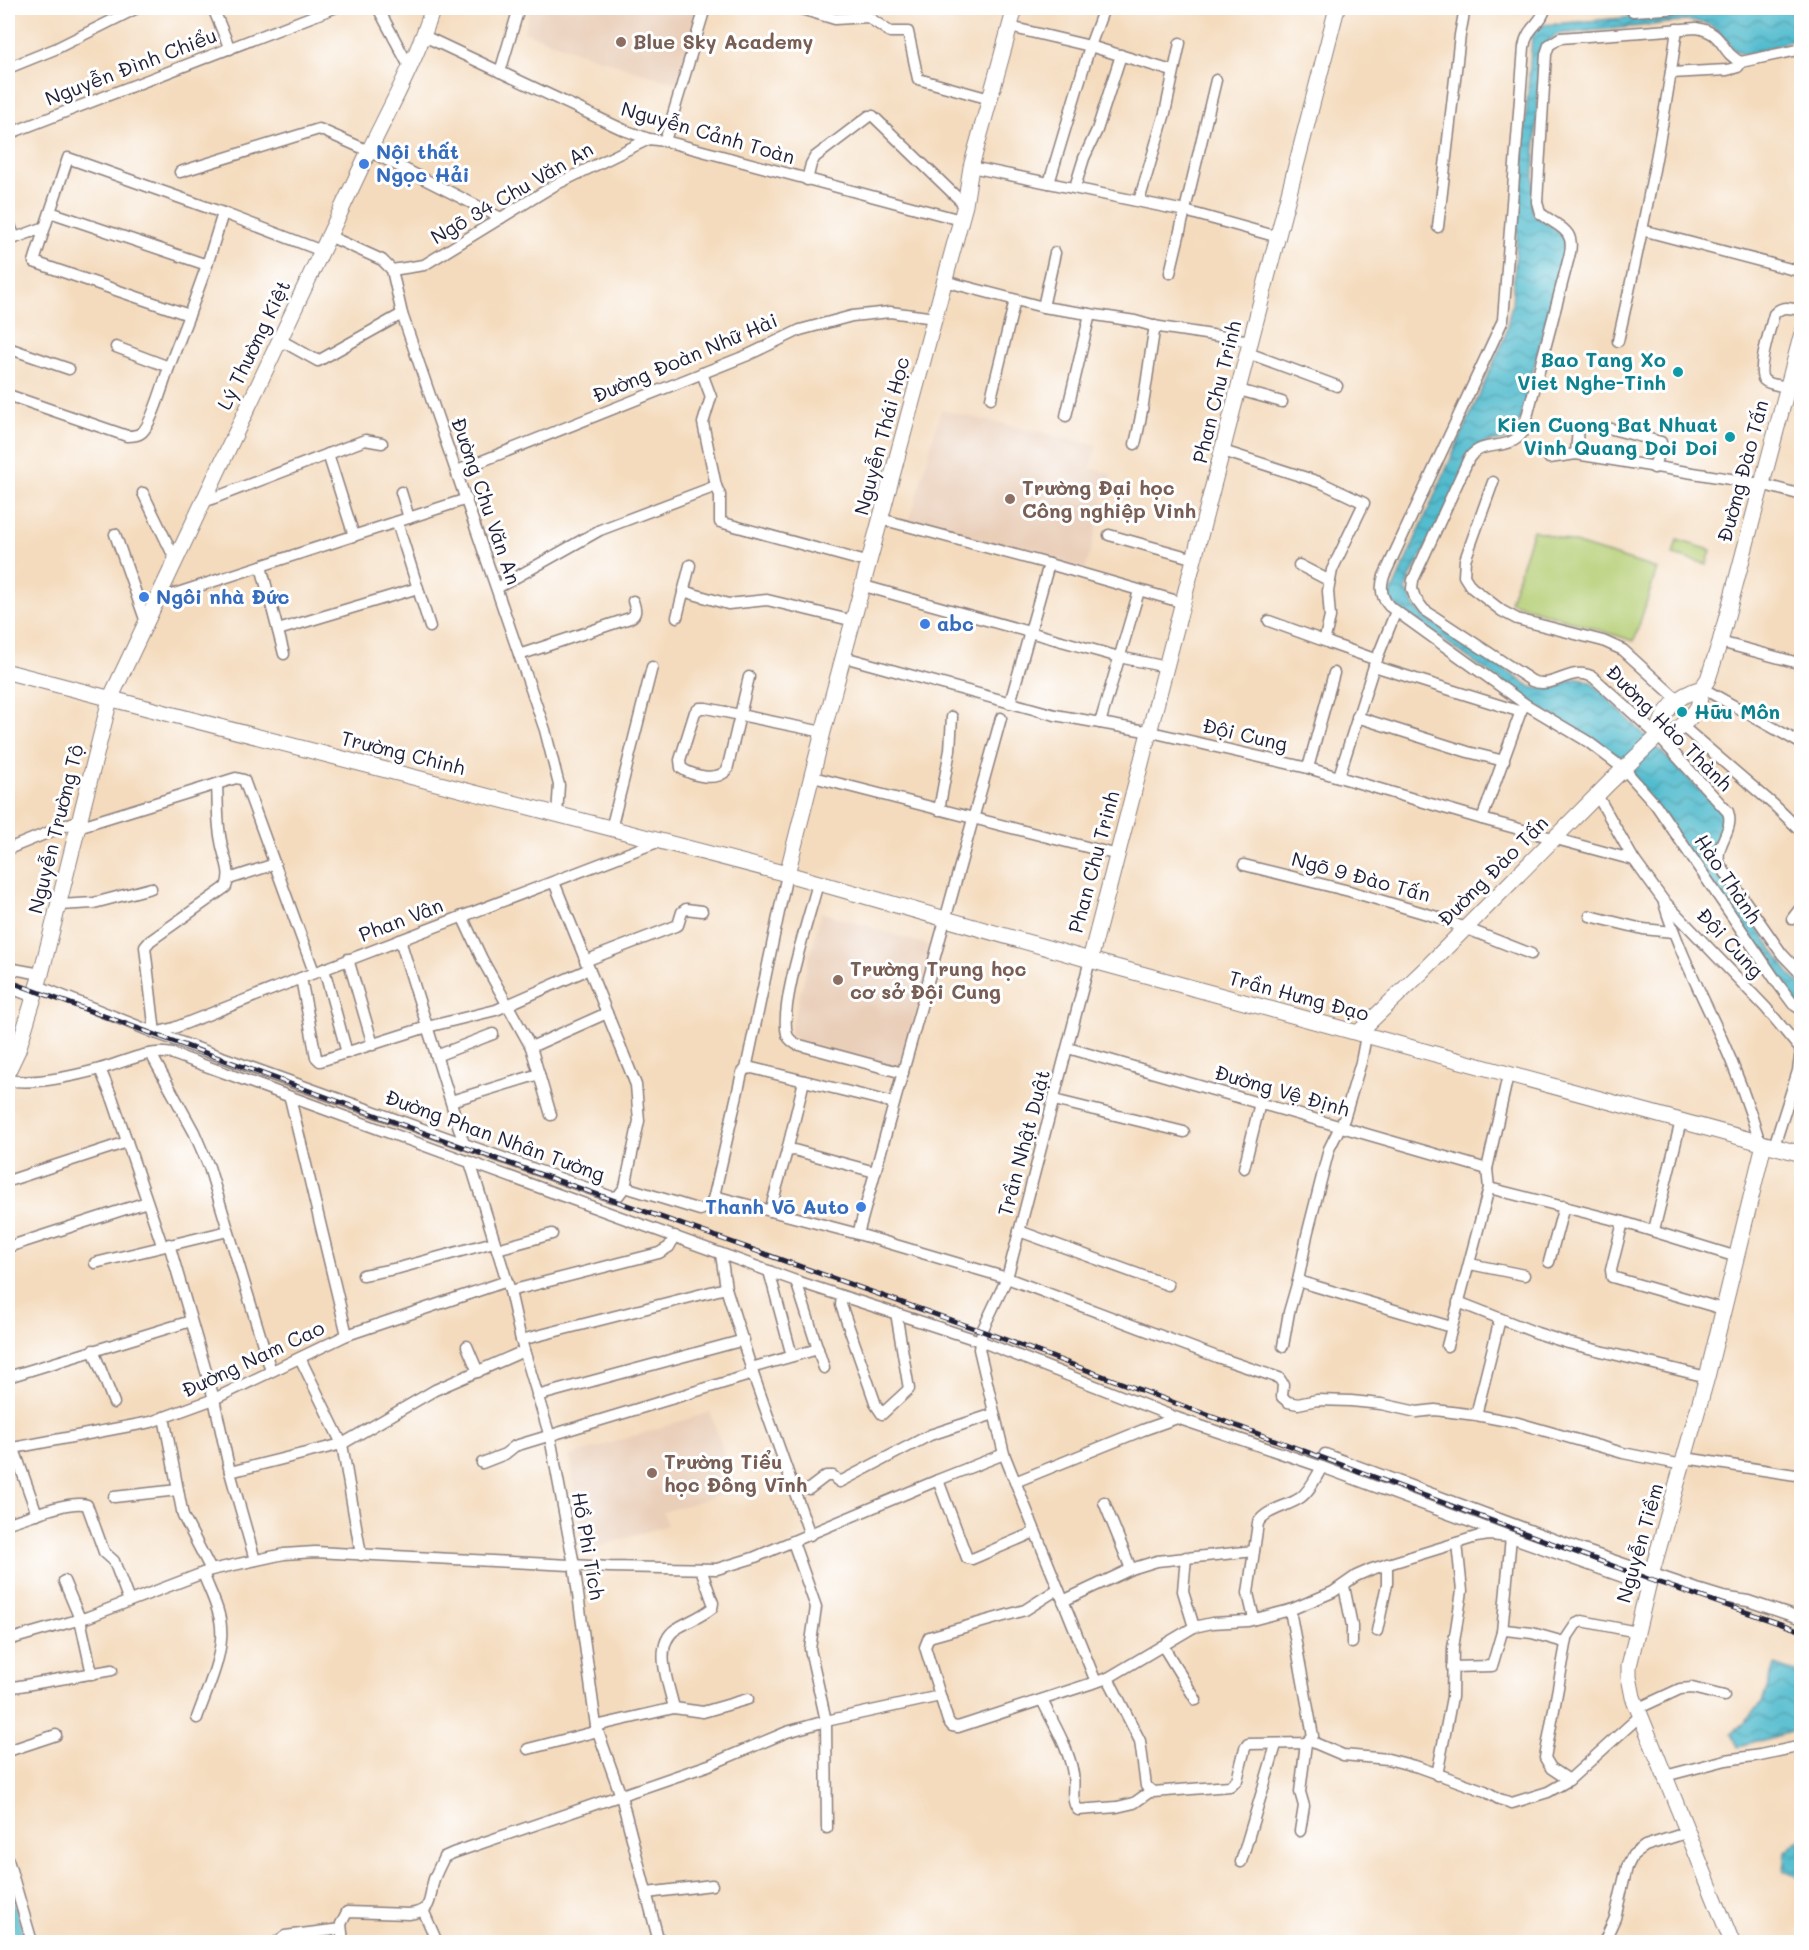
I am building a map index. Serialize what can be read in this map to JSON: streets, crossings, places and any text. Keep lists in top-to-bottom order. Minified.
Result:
{"streets":{"street":["Nguyễn Đình Chiểu","Nguyễn Cảnh Toàn","Ngõ 34 Chu Văn An","Lý Thường Kiệt","Đường Đoàn Nhữ Hài","Phan Chu Trinh","Nguyễn Thái Học","Đường Đào Tấn","Đường Chu Văn An","Đường Hào Thành","Đội Cung","Trường Chinh","Nguyễn Trường Tộ","Ngõ 9 Đào Tấn","Hào Thành","Phan Vân","Trần Hưng Đạo","Đường Vệ Định","Đường Phan Nhân Tường","Trần Nhật Duật","Đường Nam Cao","Nguyễn Tiềm","Hồ Phi Tích"]},"crossings":[["Nguyễn Cảnh Toàn","Ngõ 34 Chu Văn An"],["Nguyễn Cảnh Toàn","Lý Thường Kiệt"],["Nguyễn Cảnh Toàn","Nguyễn Thái Học"],["Ngõ 34 Chu Văn An","Đường Chu Văn An"],["Lý Thường Kiệt","Trường Chinh"],["Lý Thường Kiệt","Nguyễn Trường Tộ"],["Đường Đoàn Nhữ Hài","Nguyễn Thái Học"],["Đường Đoàn Nhữ Hài","Đường Chu Văn An"],["Phan Chu Trinh","Đội Cung"],["Phan Chu Trinh","Trần Hưng Đạo"],["Phan Chu Trinh","Trần Nhật Duật"],["Nguyễn Thái Học","Đội Cung"],["Nguyễn Thái Học","Trường Chinh"],["Nguyễn Thái Học","Trần Hưng Đạo"],["Đường Đào Tấn","Đường Hào Thành"],["Đường Đào Tấn","Đội Cung"],["Đường Đào Tấn","Ngõ 9 Đào Tấn"],["Đường Đào Tấn","Hào Thành"],["Đường Đào Tấn","Trần Hưng Đạo"],["Đường Chu Văn An","Trường Chinh"],["Trường Chinh","Nguyễn Trường Tộ"],["Trường Chinh","Phan Vân"],["Trường Chinh","Trần Hưng Đạo"],["Nguyễn Trường Tộ","Đường Phan Nhân Tường"],["Phan Vân","Đường Phan Nhân Tường"],["Trần Hưng Đạo","Trần Nhật Duật"],["Trần Hưng Đạo","Nguyễn Tiềm"],["Đường Vệ Định","Trần Nhật Duật"],["Đường Nam Cao","Hồ Phi Tích"]],"places":["Blue Sky Academy","Nội thất Ngọc Hải","Bao Tang Xo Viet Nghe-Tinh","Kien Cuong Bat Nhuat Vinh Quang Doi Doi","Trường Đại học Công nghiệp Vinh","Ngôi nhà Đức","abc","Hữu Môn","Trường Trung học cơ sở Đội Cung","Thanh Võ Auto","Trường Tiểu học Đông Vĩnh"]}
